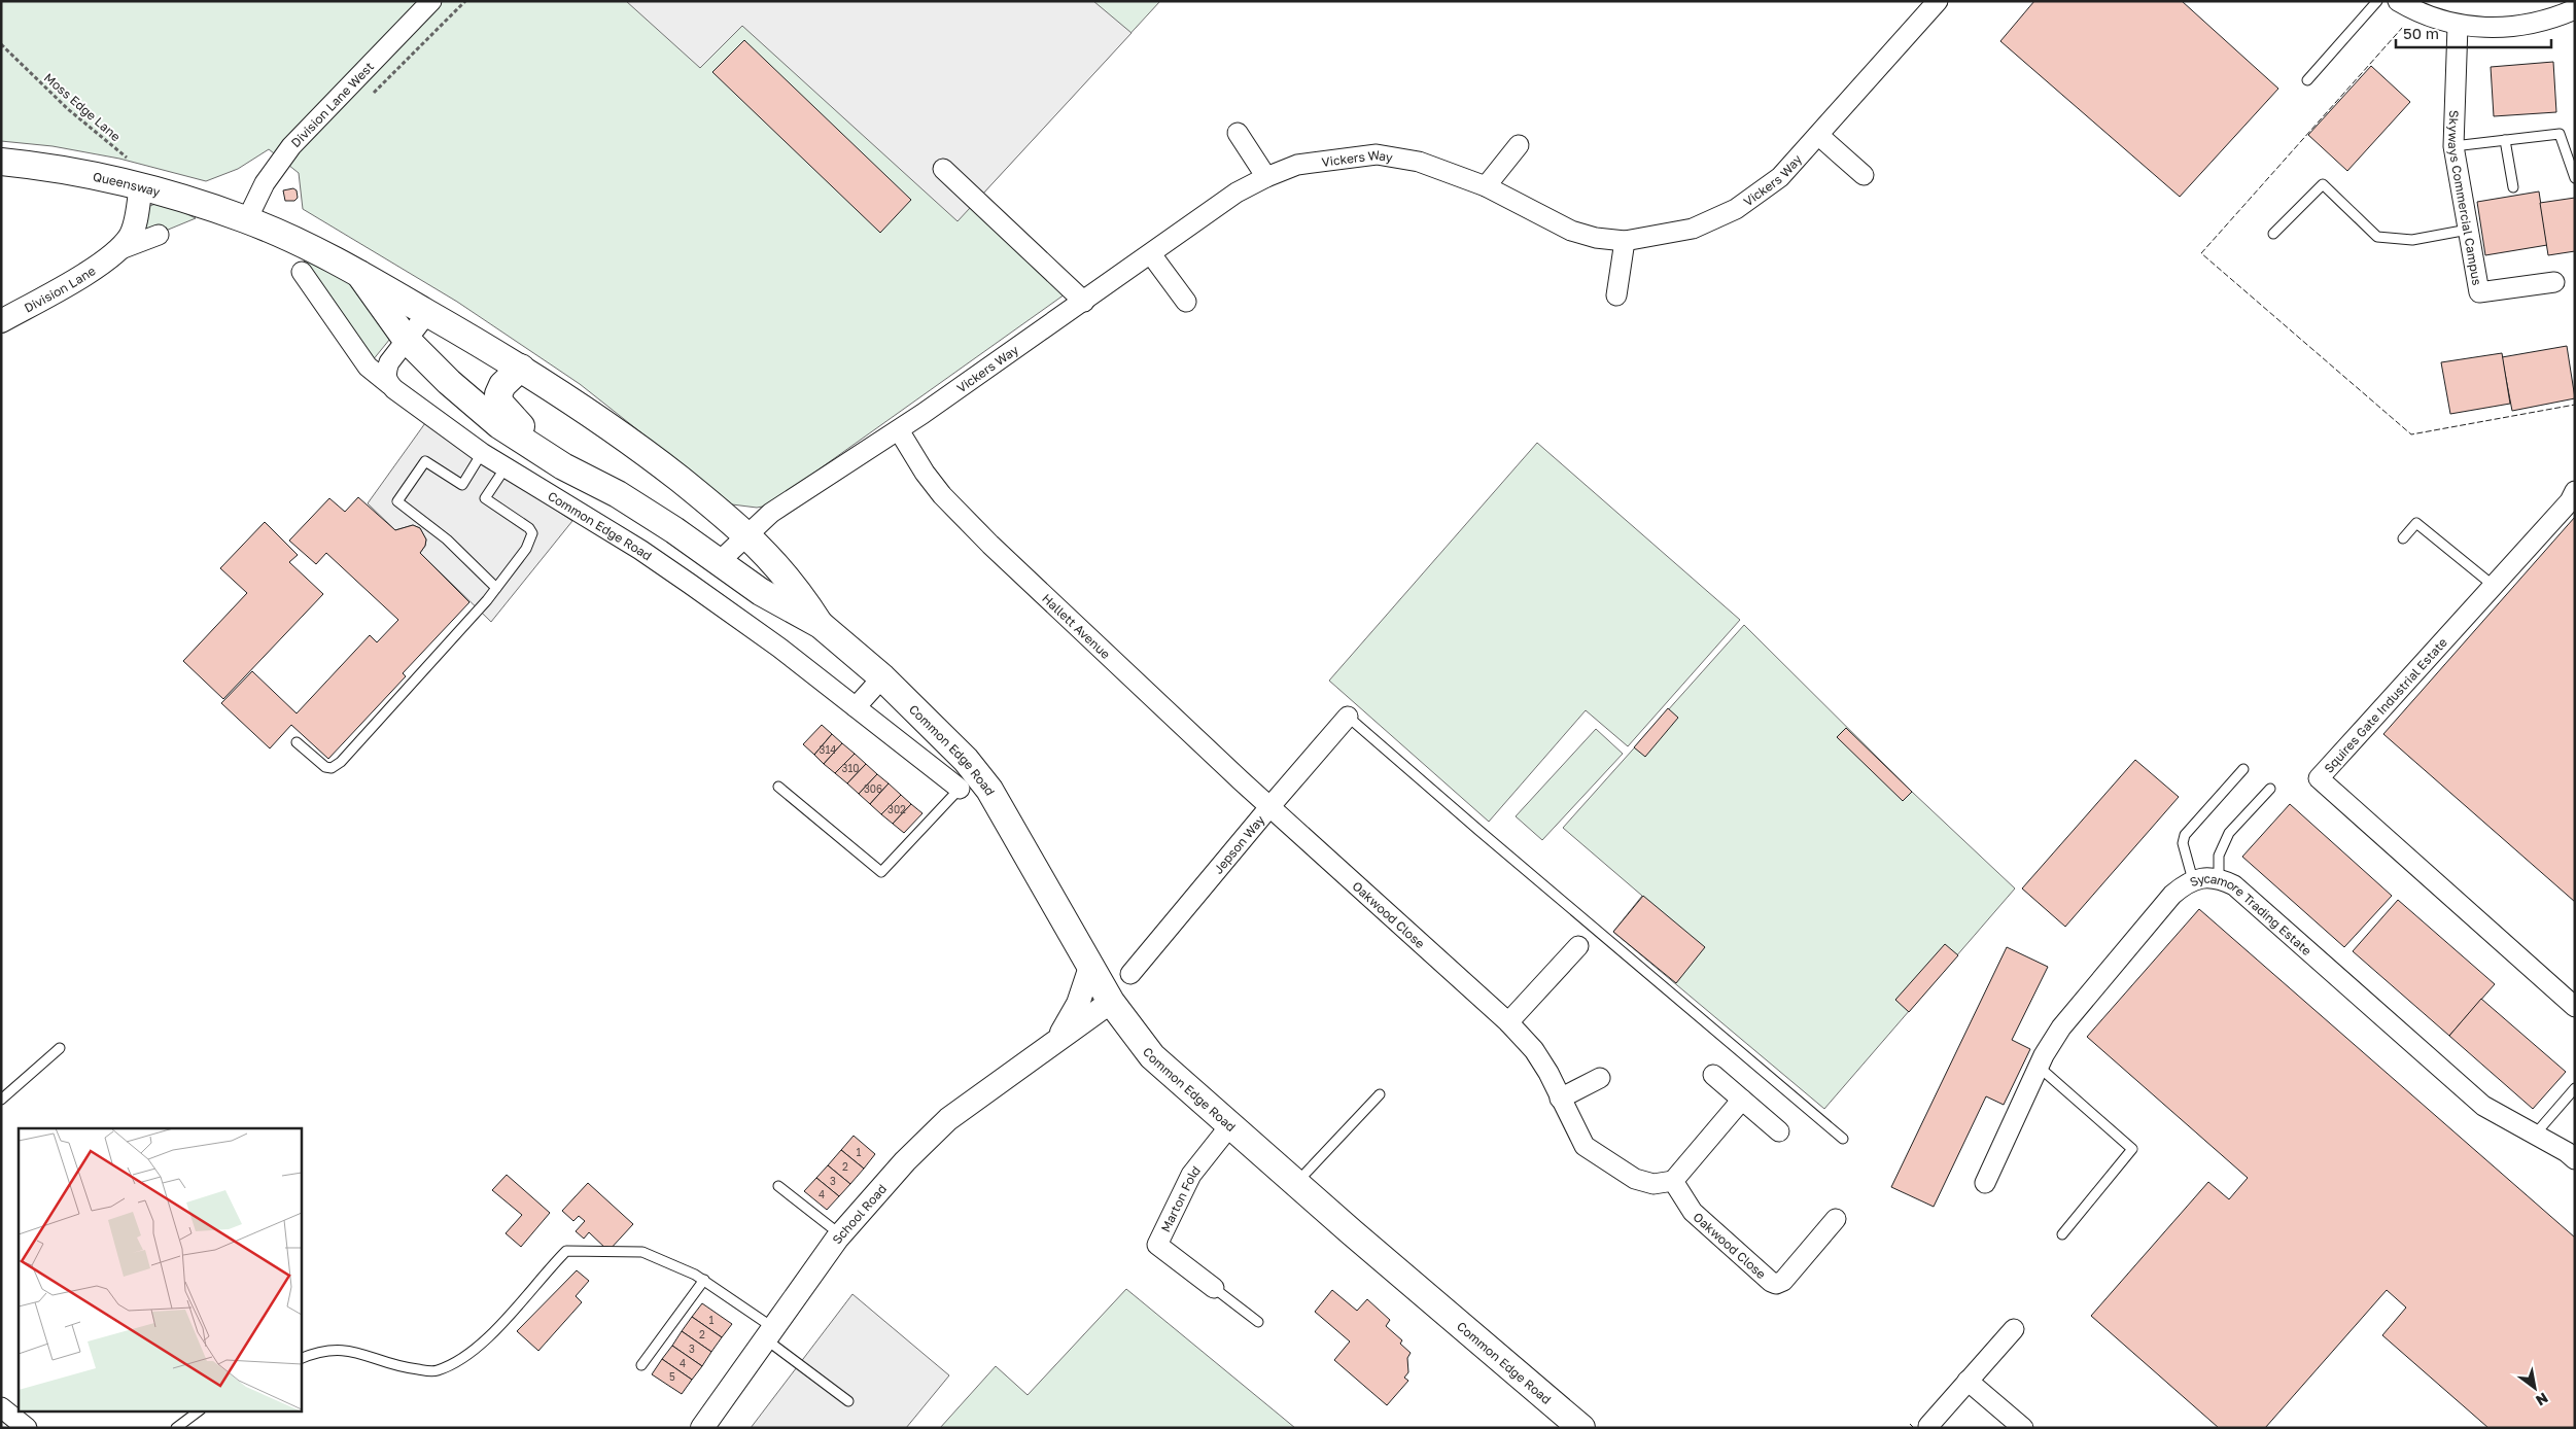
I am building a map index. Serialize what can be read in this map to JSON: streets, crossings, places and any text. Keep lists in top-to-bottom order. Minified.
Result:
{"streets":{"main road":["Queensway","Common Edge Road"],"street":["Division Lane West","Vickers Way","Skyways Commercial Campus","Division Lane","Hallett Avenue","Squires Gate Industrial Estate","Jepson Way","Oakwood Close","Sycamore Trading Estate","Marton Fold","School Road"],"path":["Moss Edge Lane"]},"crossings":[["Division Lane West","Queensway"],["Division Lane West","Common Edge Road"],["Vickers Way","Common Edge Road"],["Vickers Way","Hallett Avenue"],["Queensway","Division Lane"],["Queensway","Common Edge Road"],["Common Edge Road","Marton Fold"],["Common Edge Road","School Road"],["Hallett Avenue","Jepson Way"],["Hallett Avenue","Oakwood Close"],["Jepson Way","Oakwood Close"]],"house_numbers":["314","310","306","302","1","2","3","4","1","2","3","4","5"],"scale_bar":"50 m","north":"bottom right"}
